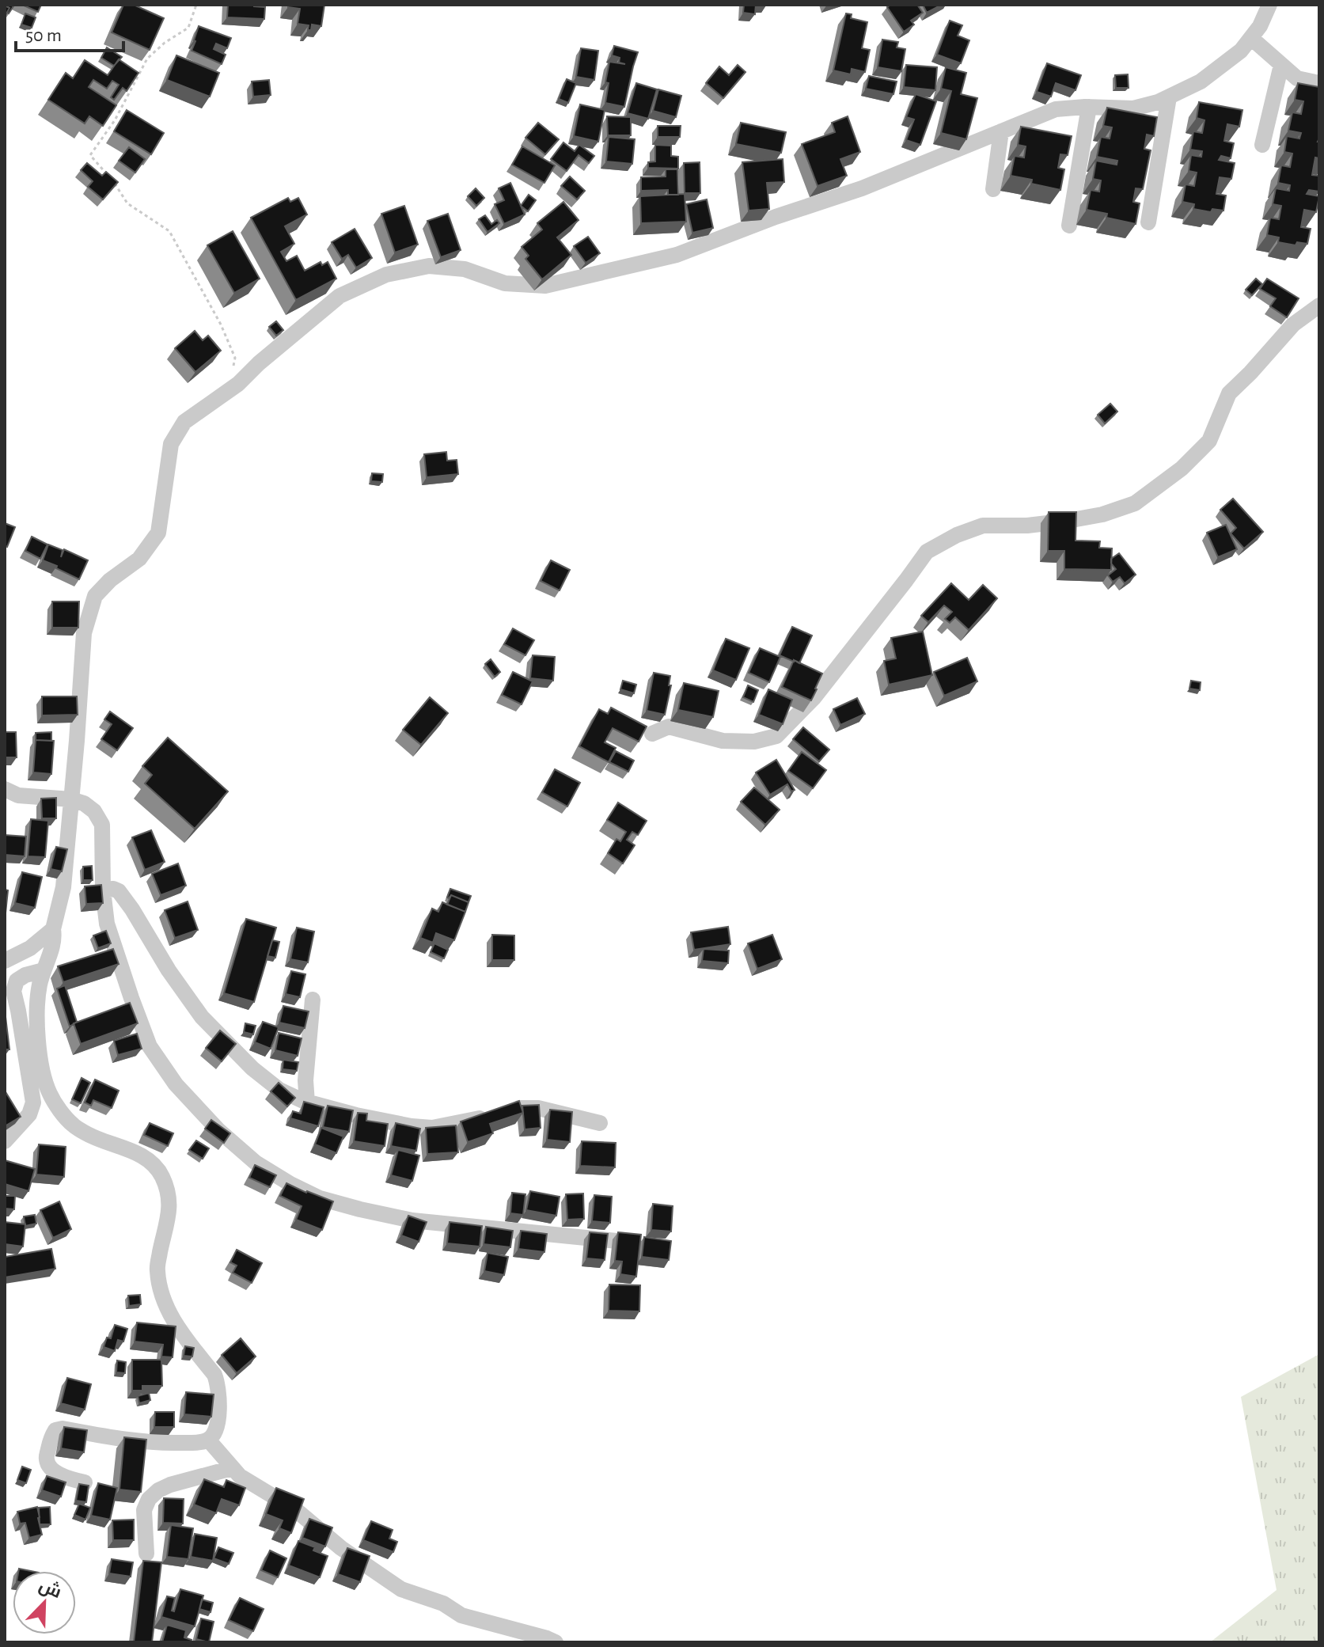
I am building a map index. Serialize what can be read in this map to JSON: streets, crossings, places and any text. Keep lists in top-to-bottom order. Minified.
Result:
{"scale_bar":"50 m","north":"top right"}
